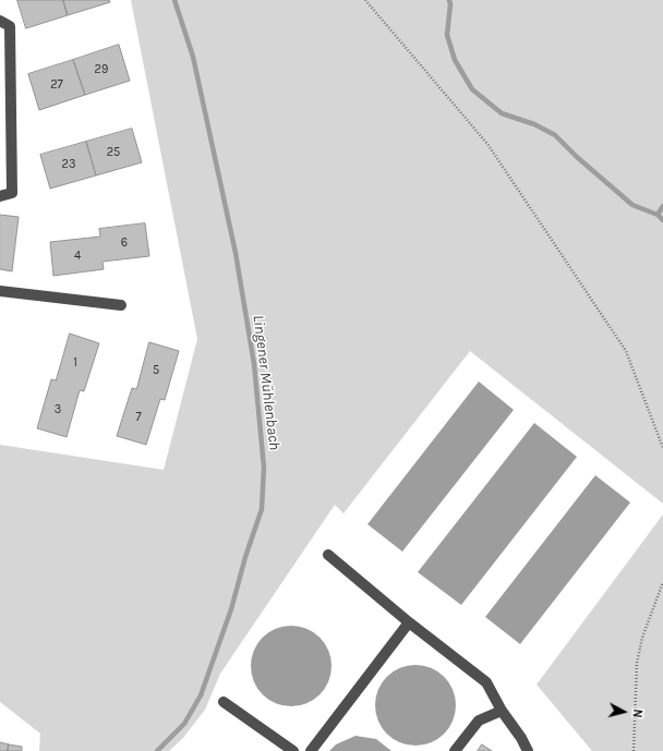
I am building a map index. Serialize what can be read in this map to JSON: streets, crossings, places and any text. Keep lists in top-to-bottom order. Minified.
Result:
{"water":["Lingener Mühlenbach"],"house_numbers":["29","27","25","23","6","4","1","5","3","7"],"north":"right"}
